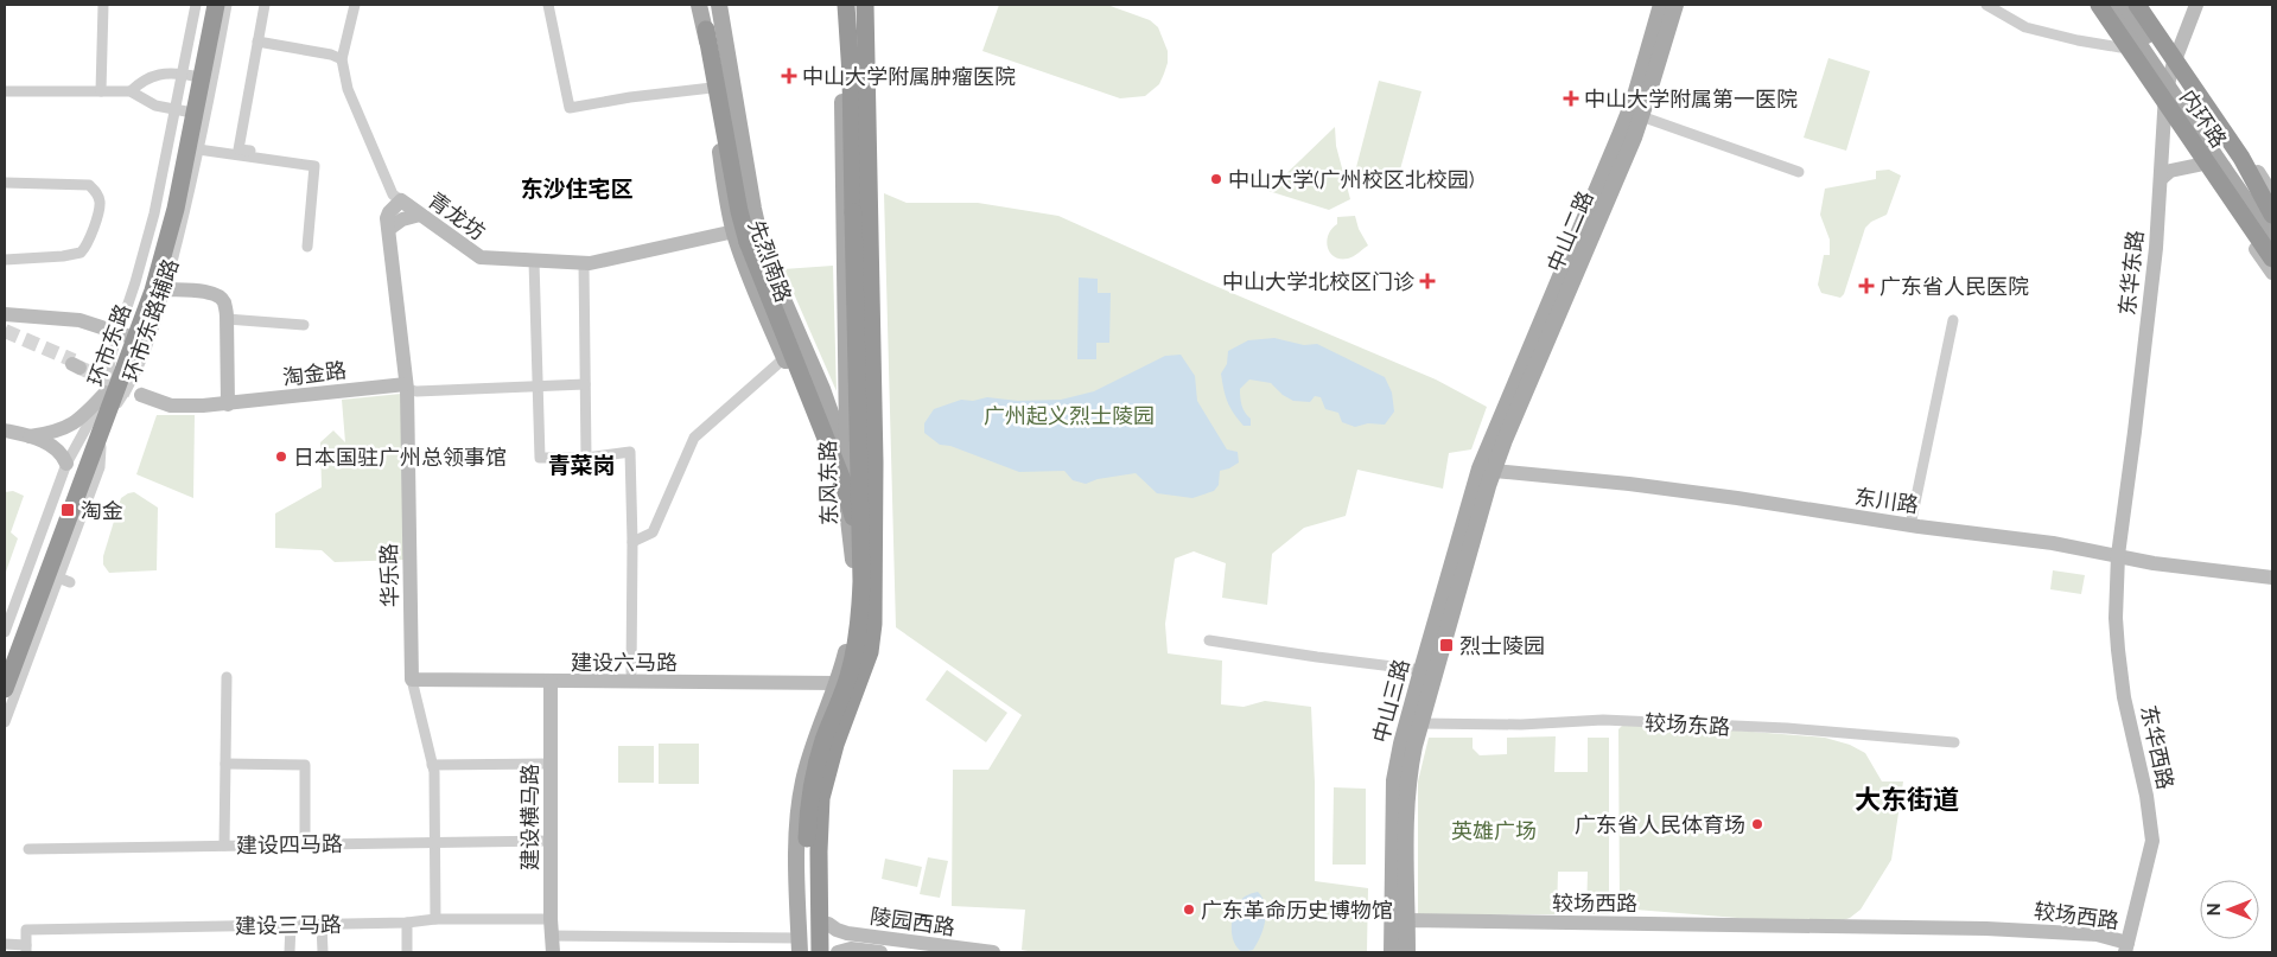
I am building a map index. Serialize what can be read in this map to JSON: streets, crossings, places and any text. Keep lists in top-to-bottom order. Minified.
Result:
{"streets":{"highway":["内环路","环市东路"],"main road":["中山二路","先烈南路","东风东路","中山三路"],"street":["青龙坊","东华东路","环市东路辅路","淘金路","东川路","华乐路","建设六马路","较场东路","东华西路","建设横马路","建设四马路","较场西路","陵园西路","建设三马路"]},"crossings":[["青龙坊","先烈南路"],["青龙坊","华乐路"],["中山二路","东川路"],["中山二路","中山三路"],["先烈南路","东风东路"],["东华东路","东川路"],["东华东路","东华西路"],["环市东路辅路","环市东路"],["淘金路","华乐路"],["东风东路","建设六马路"],["东川路","中山三路"],["东川路","东华西路"],["华乐路","建设六马路"],["华乐路","建设四马路"],["华乐路","建设三马路"],["建设六马路","建设横马路"],["中山三路","较场东路"],["中山三路","较场西路"],["东华西路","较场西路"],["建设横马路","建设四马路"],["建设横马路","建设三马路"]],"districts":["东沙住宅区","青菜岗","大东街道"],"parks":["广州起义烈士陵园","英雄广场"],"places":{"health":["中山大学附属肿瘤医院","中山大学附属第一医院","中山大学北校区门诊","广东省人民医院"],"other":["中山大学(广州校区北校园)","日本国驻广州总领事馆","广东省人民体育场","广东革命历史博物馆"],"transit":["淘金","烈士陵园"]},"north":"left"}
